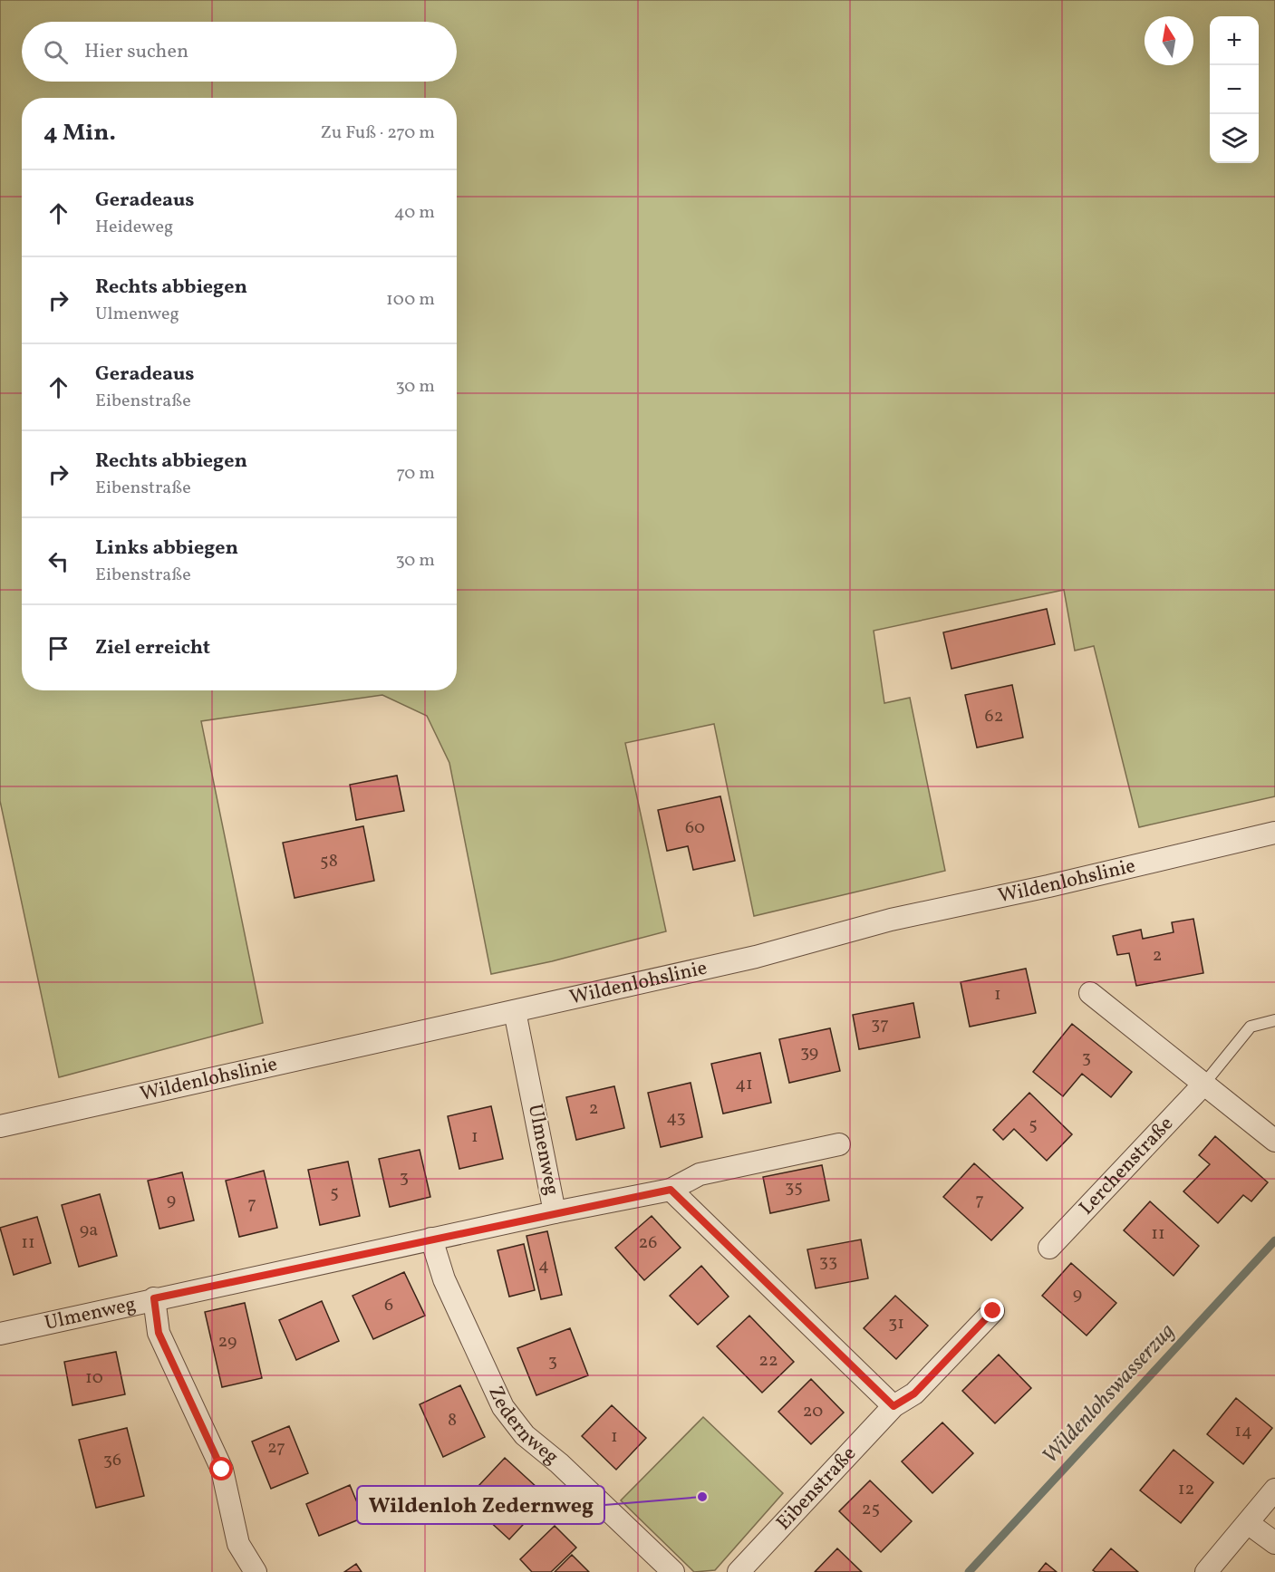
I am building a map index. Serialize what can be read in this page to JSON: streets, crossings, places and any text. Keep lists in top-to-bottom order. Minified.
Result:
{"streets":{"street":["Wildenlohslinie","Ulmenweg","Lerchenstraße","Zedernweg","Eibenstraße"]},"crossings":[["Wildenlohslinie","Ulmenweg"],["Ulmenweg","Zedernweg"]],"water":["Wildenlohswasserzug"],"places":["Wildenloh Zedernweg"],"house_numbers":["62","60","58","2","1","37","39","3","41","2","43","5","1","3","35","5","9","7","7","9a","11","11","26","33","4","9","6","31","29","22","3","10","20","8","14","1","27","36","12","25"],"north":"top","page":{"map_buttons":["+","−"],"search":"Hier suchen","heading":["4 Min.","Zu Fuß · 270 m"],"list":[["Geradeaus","Heideweg","40 m"],["Rechts abbiegen","Ulmenweg","100 m"],["Geradeaus","Eibenstraße","30 m"],["Rechts abbiegen","Eibenstraße","70 m"],["Links abbiegen","Eibenstraße","30 m"],"Ziel erreicht"]}}
